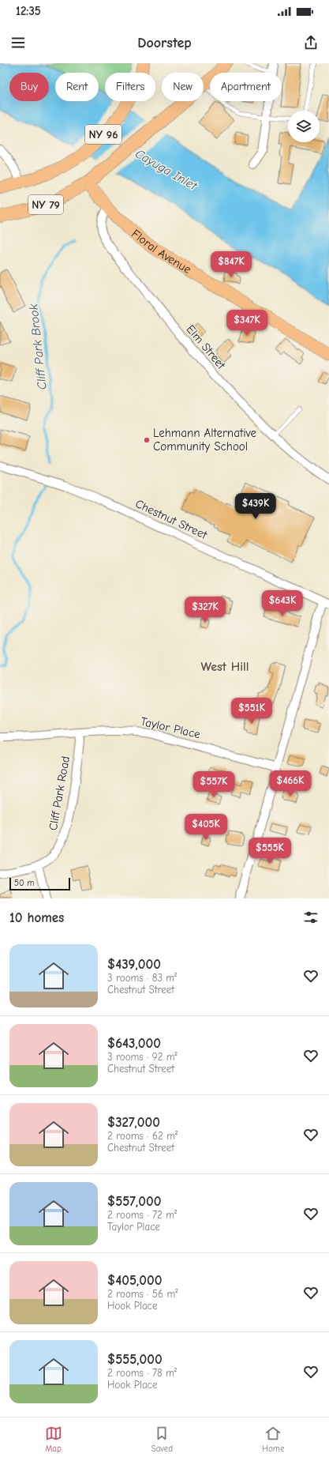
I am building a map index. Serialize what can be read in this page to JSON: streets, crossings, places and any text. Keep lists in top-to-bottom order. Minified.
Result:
{"streets":{"main road":["NY 96","NY 79","Floral Avenue"],"street":["Elm Street","Chestnut Street","Taylor Place","Cliff Park Road"]},"crossings":[["NY 79","Floral Avenue"],["Floral Avenue","Elm Street"],["Taylor Place","Cliff Park Road"]],"districts":["West Hill"],"water":["Cayuga Inlet","Cliff Park Brook"],"places":["Lehmann Alternative Community School"],"scale_bar":"50 m","page":{"status":"12:35","header":"Doorstep","chip":["Buy","Rent","Filters","New","Apartment"],"price":["$847K","$347K","$439K","$643K","$327K","$551K","$466K","$557K","$405K","$555K"],"scale":"50 m","heading":"10 homes","list":[{"name":"$439,000","note":"3 rooms · 83 m² · Chestnut Street"},{"name":"$643,000","note":"3 rooms · 92 m² · Chestnut Street"},{"name":"$327,000","note":"2 rooms · 62 m² · Chestnut Street"},{"name":"$557,000","note":"2 rooms · 72 m² · Taylor Place"},{"name":"$405,000","note":"2 rooms · 56 m² · Hook Place"},{"name":"$555,000","note":"2 rooms · 78 m² · Hook Place"}],"tabs":["Map","Saved","Home"]}}
